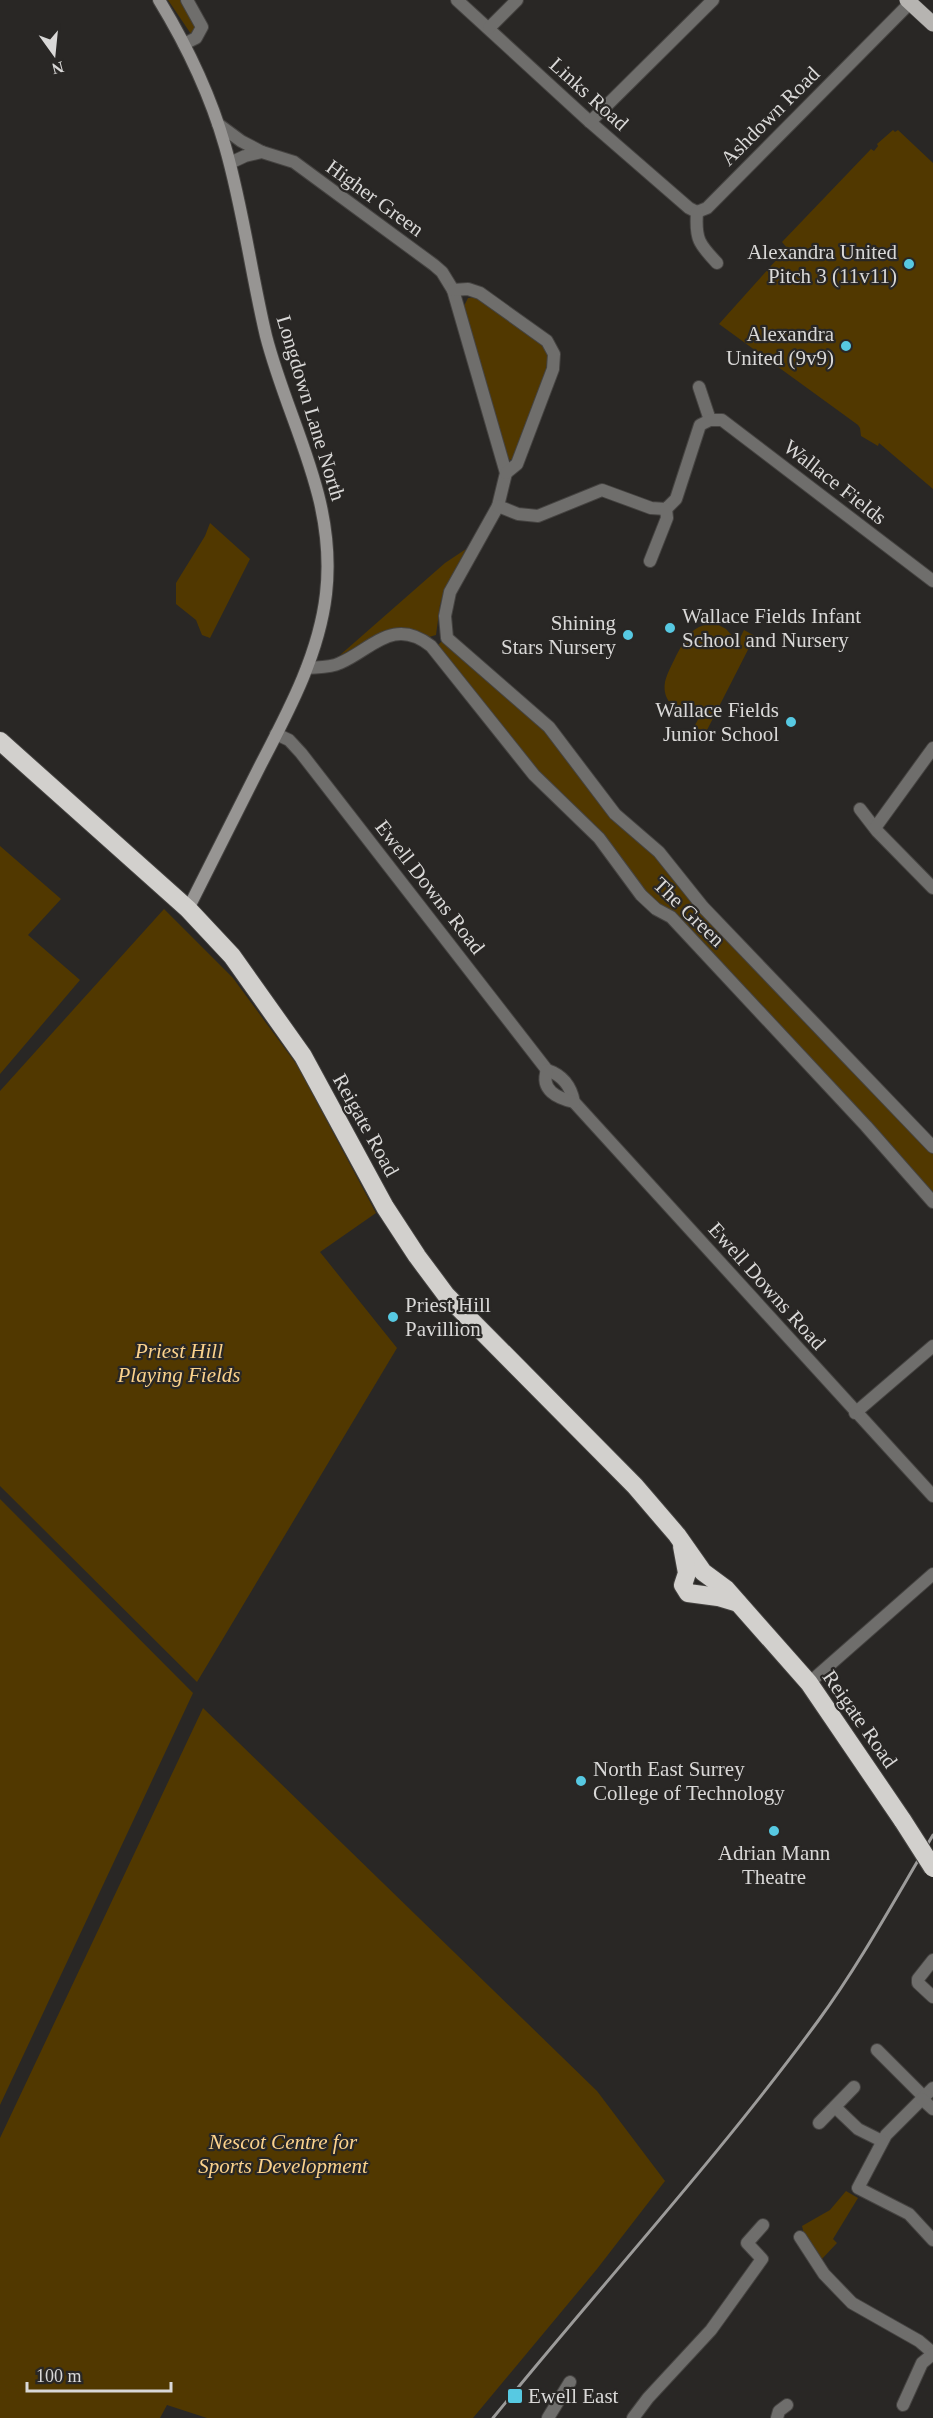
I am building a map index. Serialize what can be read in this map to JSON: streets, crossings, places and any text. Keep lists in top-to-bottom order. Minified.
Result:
{"streets":{"highway":["Reigate Road"],"street":["Links Road","Ashdown Road","Higher Green","Longdown Lane North","Wallace Fields","Ewell Downs Road","The Green"]},"crossings":[["Links Road","Ashdown Road"],["Higher Green","Longdown Lane North"],["Longdown Lane North","Ewell Downs Road"],["Longdown Lane North","Reigate Road"]],"parks":["Priest Hill Playing Fields","Nescot Centre for Sports Development"],"places":{"other":["Alexandra United Pitch 3 (11v11)","Alexandra United (9v9)","Wallace Fields Infant School and Nursery","Shining Stars Nursery","Wallace Fields Junior School","Priest Hill Pavillion","North East Surrey College of Technology","Adrian Mann Theatre"],"transit":["Ewell East"]},"scale_bar":"100 m","north":"bottom"}
